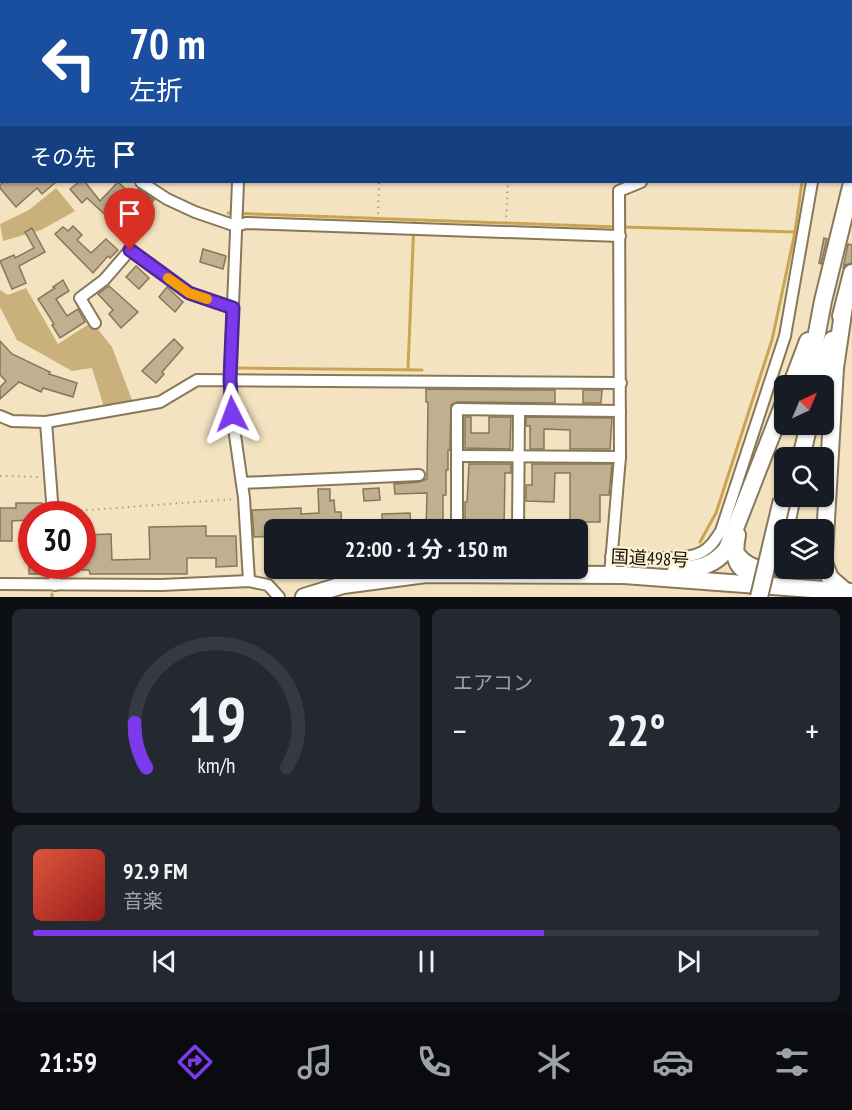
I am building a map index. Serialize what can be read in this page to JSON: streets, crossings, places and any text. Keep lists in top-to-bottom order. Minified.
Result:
{"streets":{"highway":["国道498号"]},"north":"top right","page":{"turn":["70 m","左折"],"then":"その先","limit":"30","trip":"22:00 · 1 分 · 150 m","tile":"エアコン","heat":["−","22°","+"],"song":["92.9 FM","音楽"],"tabs":"21:59","gauge":["19","km/h"]}}
